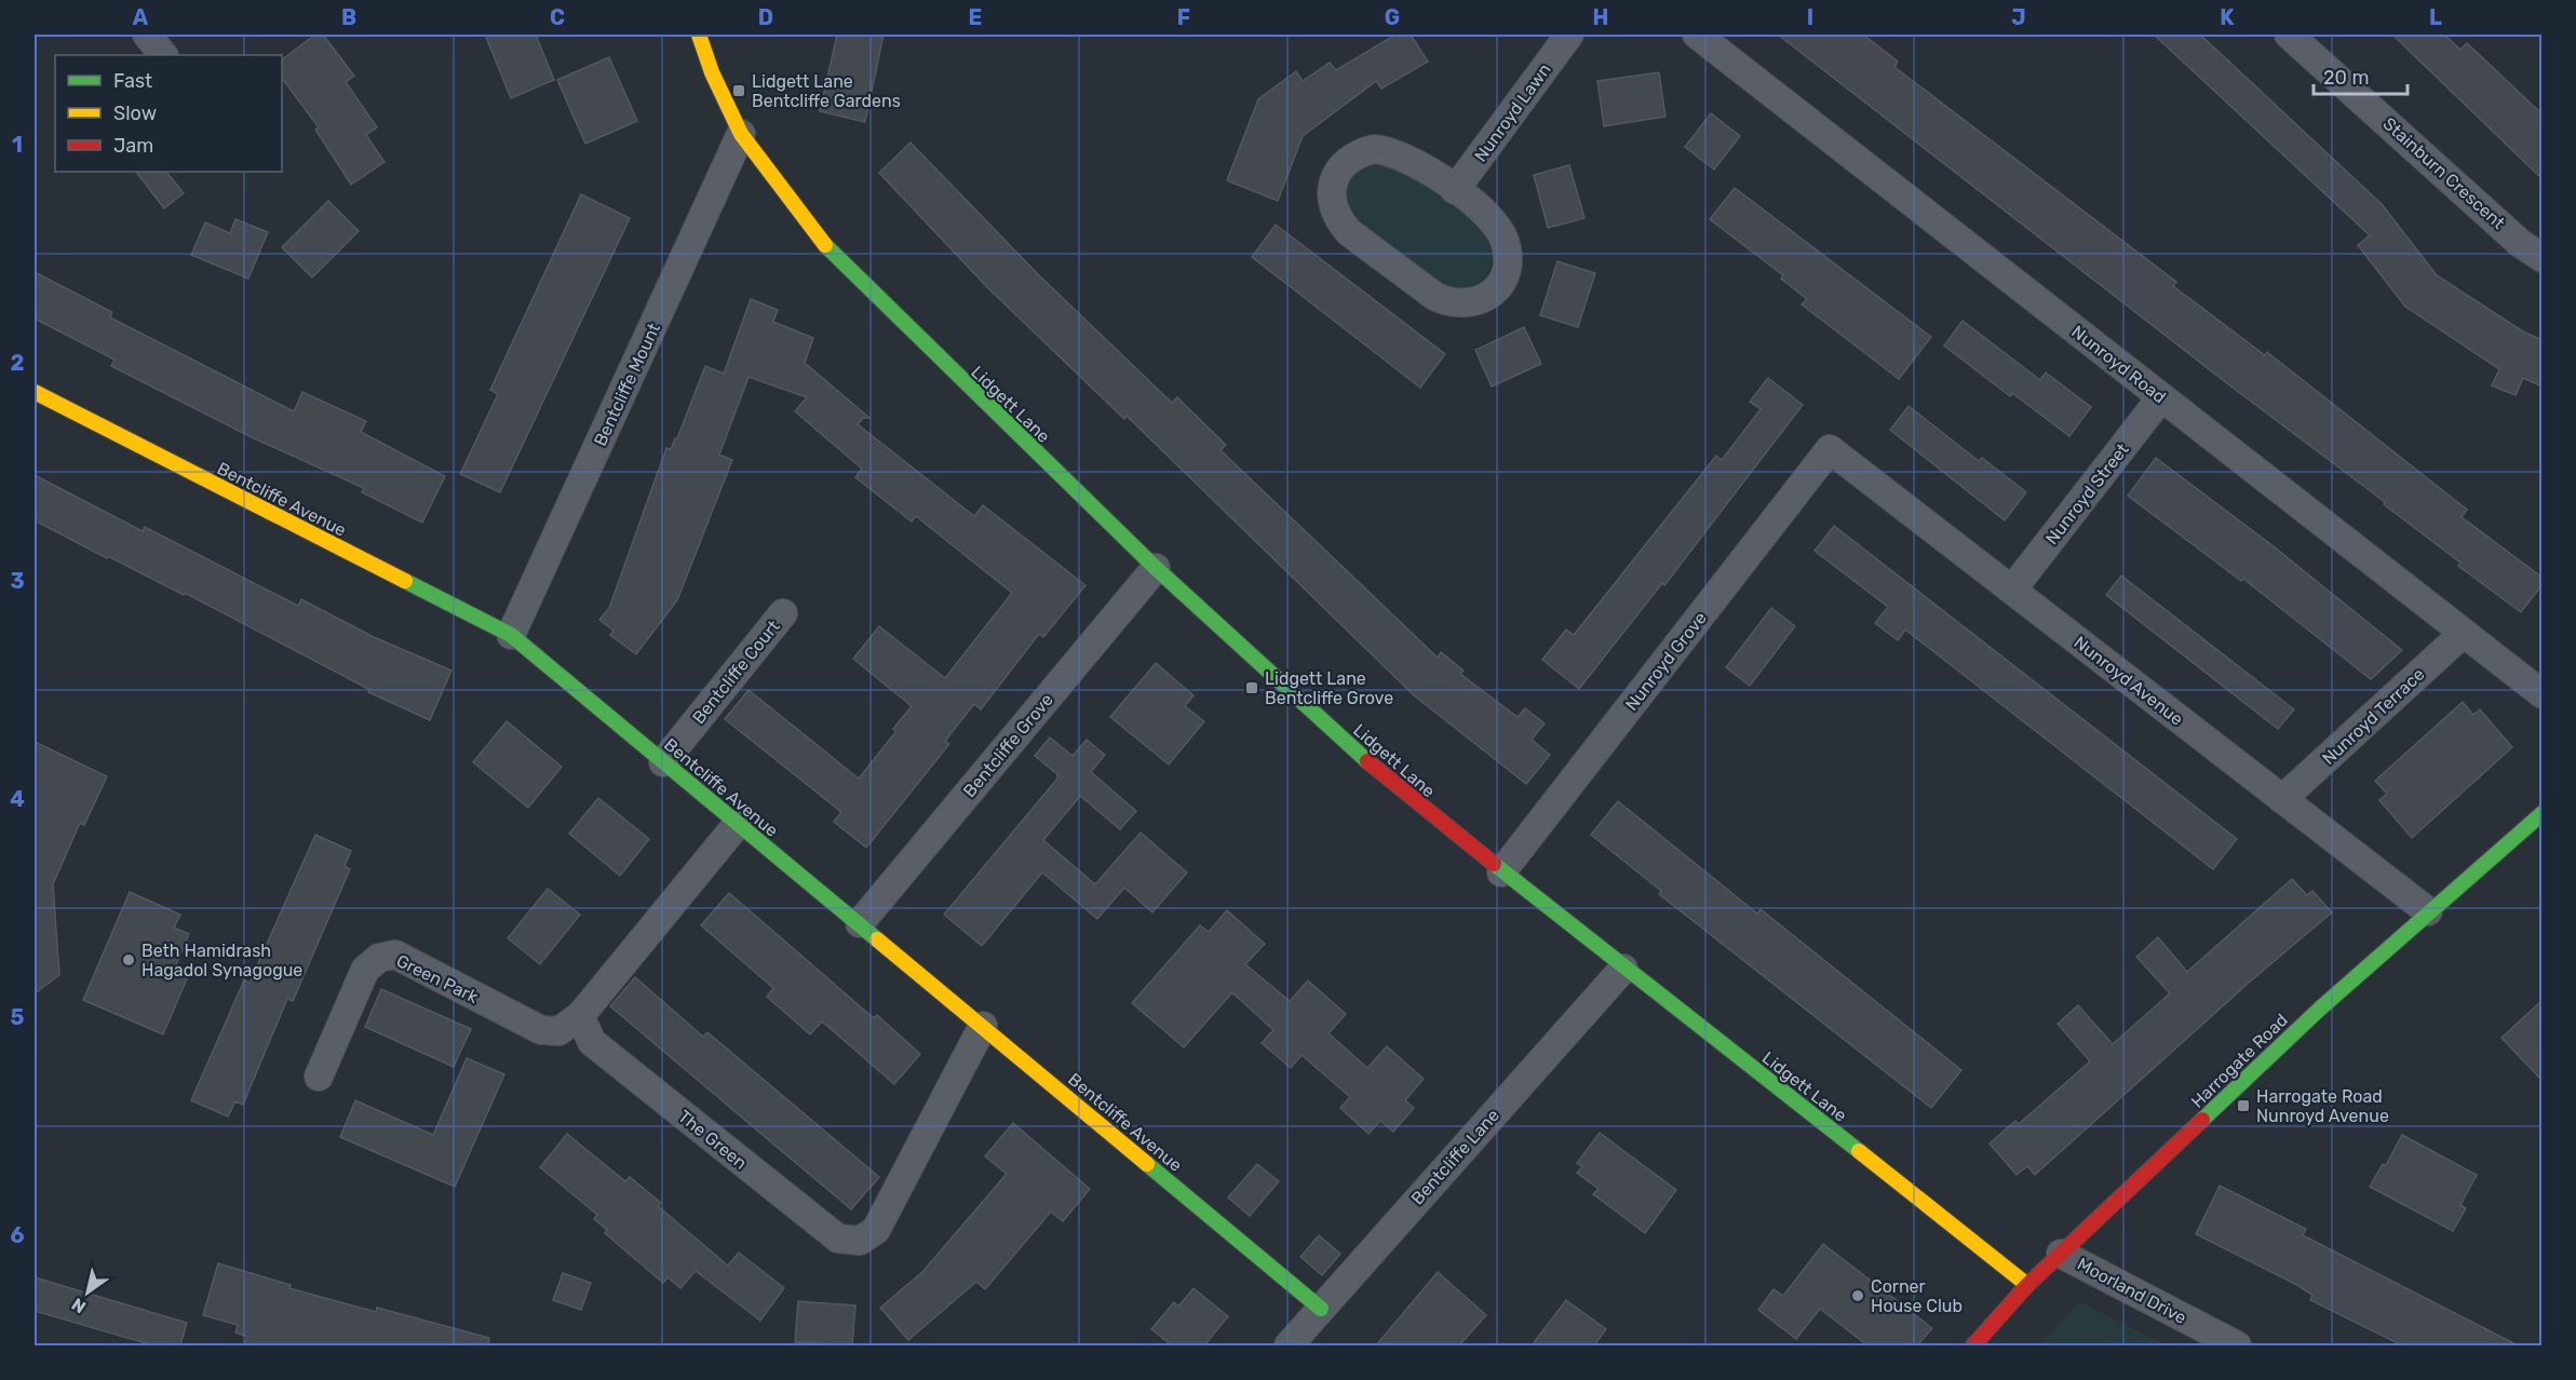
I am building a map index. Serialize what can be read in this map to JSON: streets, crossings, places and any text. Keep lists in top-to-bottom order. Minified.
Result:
{"streets":{"street":["Nunroyd Lawn","Stainburn Crescent","Nunroyd Road","Bentcliffe Mount","Lidgett Lane","Nunroyd Street","Bentcliffe Avenue","Nunroyd Grove","Bentcliffe Court","Nunroyd Avenue","Nunroyd Terrace","Bentcliffe Grove","Green Park","Harrogate Road","The Green","Bentcliffe Lane","Moorland Drive"]},"crossings":[["Nunroyd Road","Nunroyd Street"],["Nunroyd Road","Nunroyd Terrace"],["Bentcliffe Mount","Lidgett Lane"],["Bentcliffe Mount","Bentcliffe Avenue"],["Lidgett Lane","Nunroyd Grove"],["Lidgett Lane","Bentcliffe Grove"],["Lidgett Lane","Harrogate Road"],["Lidgett Lane","Bentcliffe Lane"],["Nunroyd Street","Nunroyd Avenue"],["Bentcliffe Avenue","Bentcliffe Court"],["Bentcliffe Avenue","Bentcliffe Grove"],["Bentcliffe Avenue","The Green"],["Bentcliffe Avenue","Bentcliffe Lane"],["Nunroyd Grove","Nunroyd Avenue"],["Nunroyd Avenue","Nunroyd Terrace"],["Nunroyd Avenue","Harrogate Road"],["Green Park","The Green"],["Harrogate Road","Moorland Drive"]],"places":{"transit":["Lidgett Lane Bentcliffe Gardens","Lidgett Lane Bentcliffe Grove","Harrogate Road Nunroyd Avenue"],"other":["Beth Hamidrash Hagadol Synagogue","Corner House Club"]},"legend":["Fast","Slow","Jam"],"scale_bar":"20 m","north":"bottom left","grid":{"columns":["A","B","C","D","E","F","G","H","I","J","K","L"],"rows":["1","2","3","4","5","6"]}}
